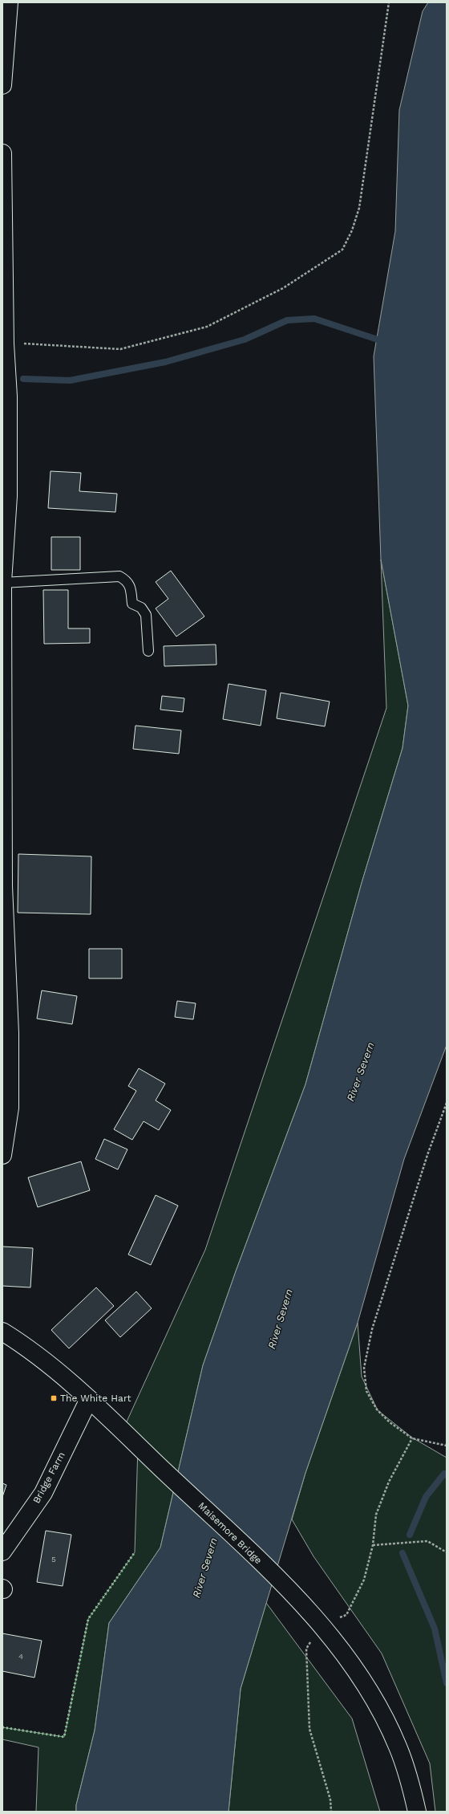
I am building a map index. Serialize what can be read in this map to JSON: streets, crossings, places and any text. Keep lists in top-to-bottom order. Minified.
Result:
{"streets":{"main road":["Bridge Farm","Maisemore Bridge"]},"crossings":[["Bridge Farm","Maisemore Bridge"]],"water":["River Severn"],"places":{"transit":["The White Hart"]},"house_numbers":["5","4"]}
